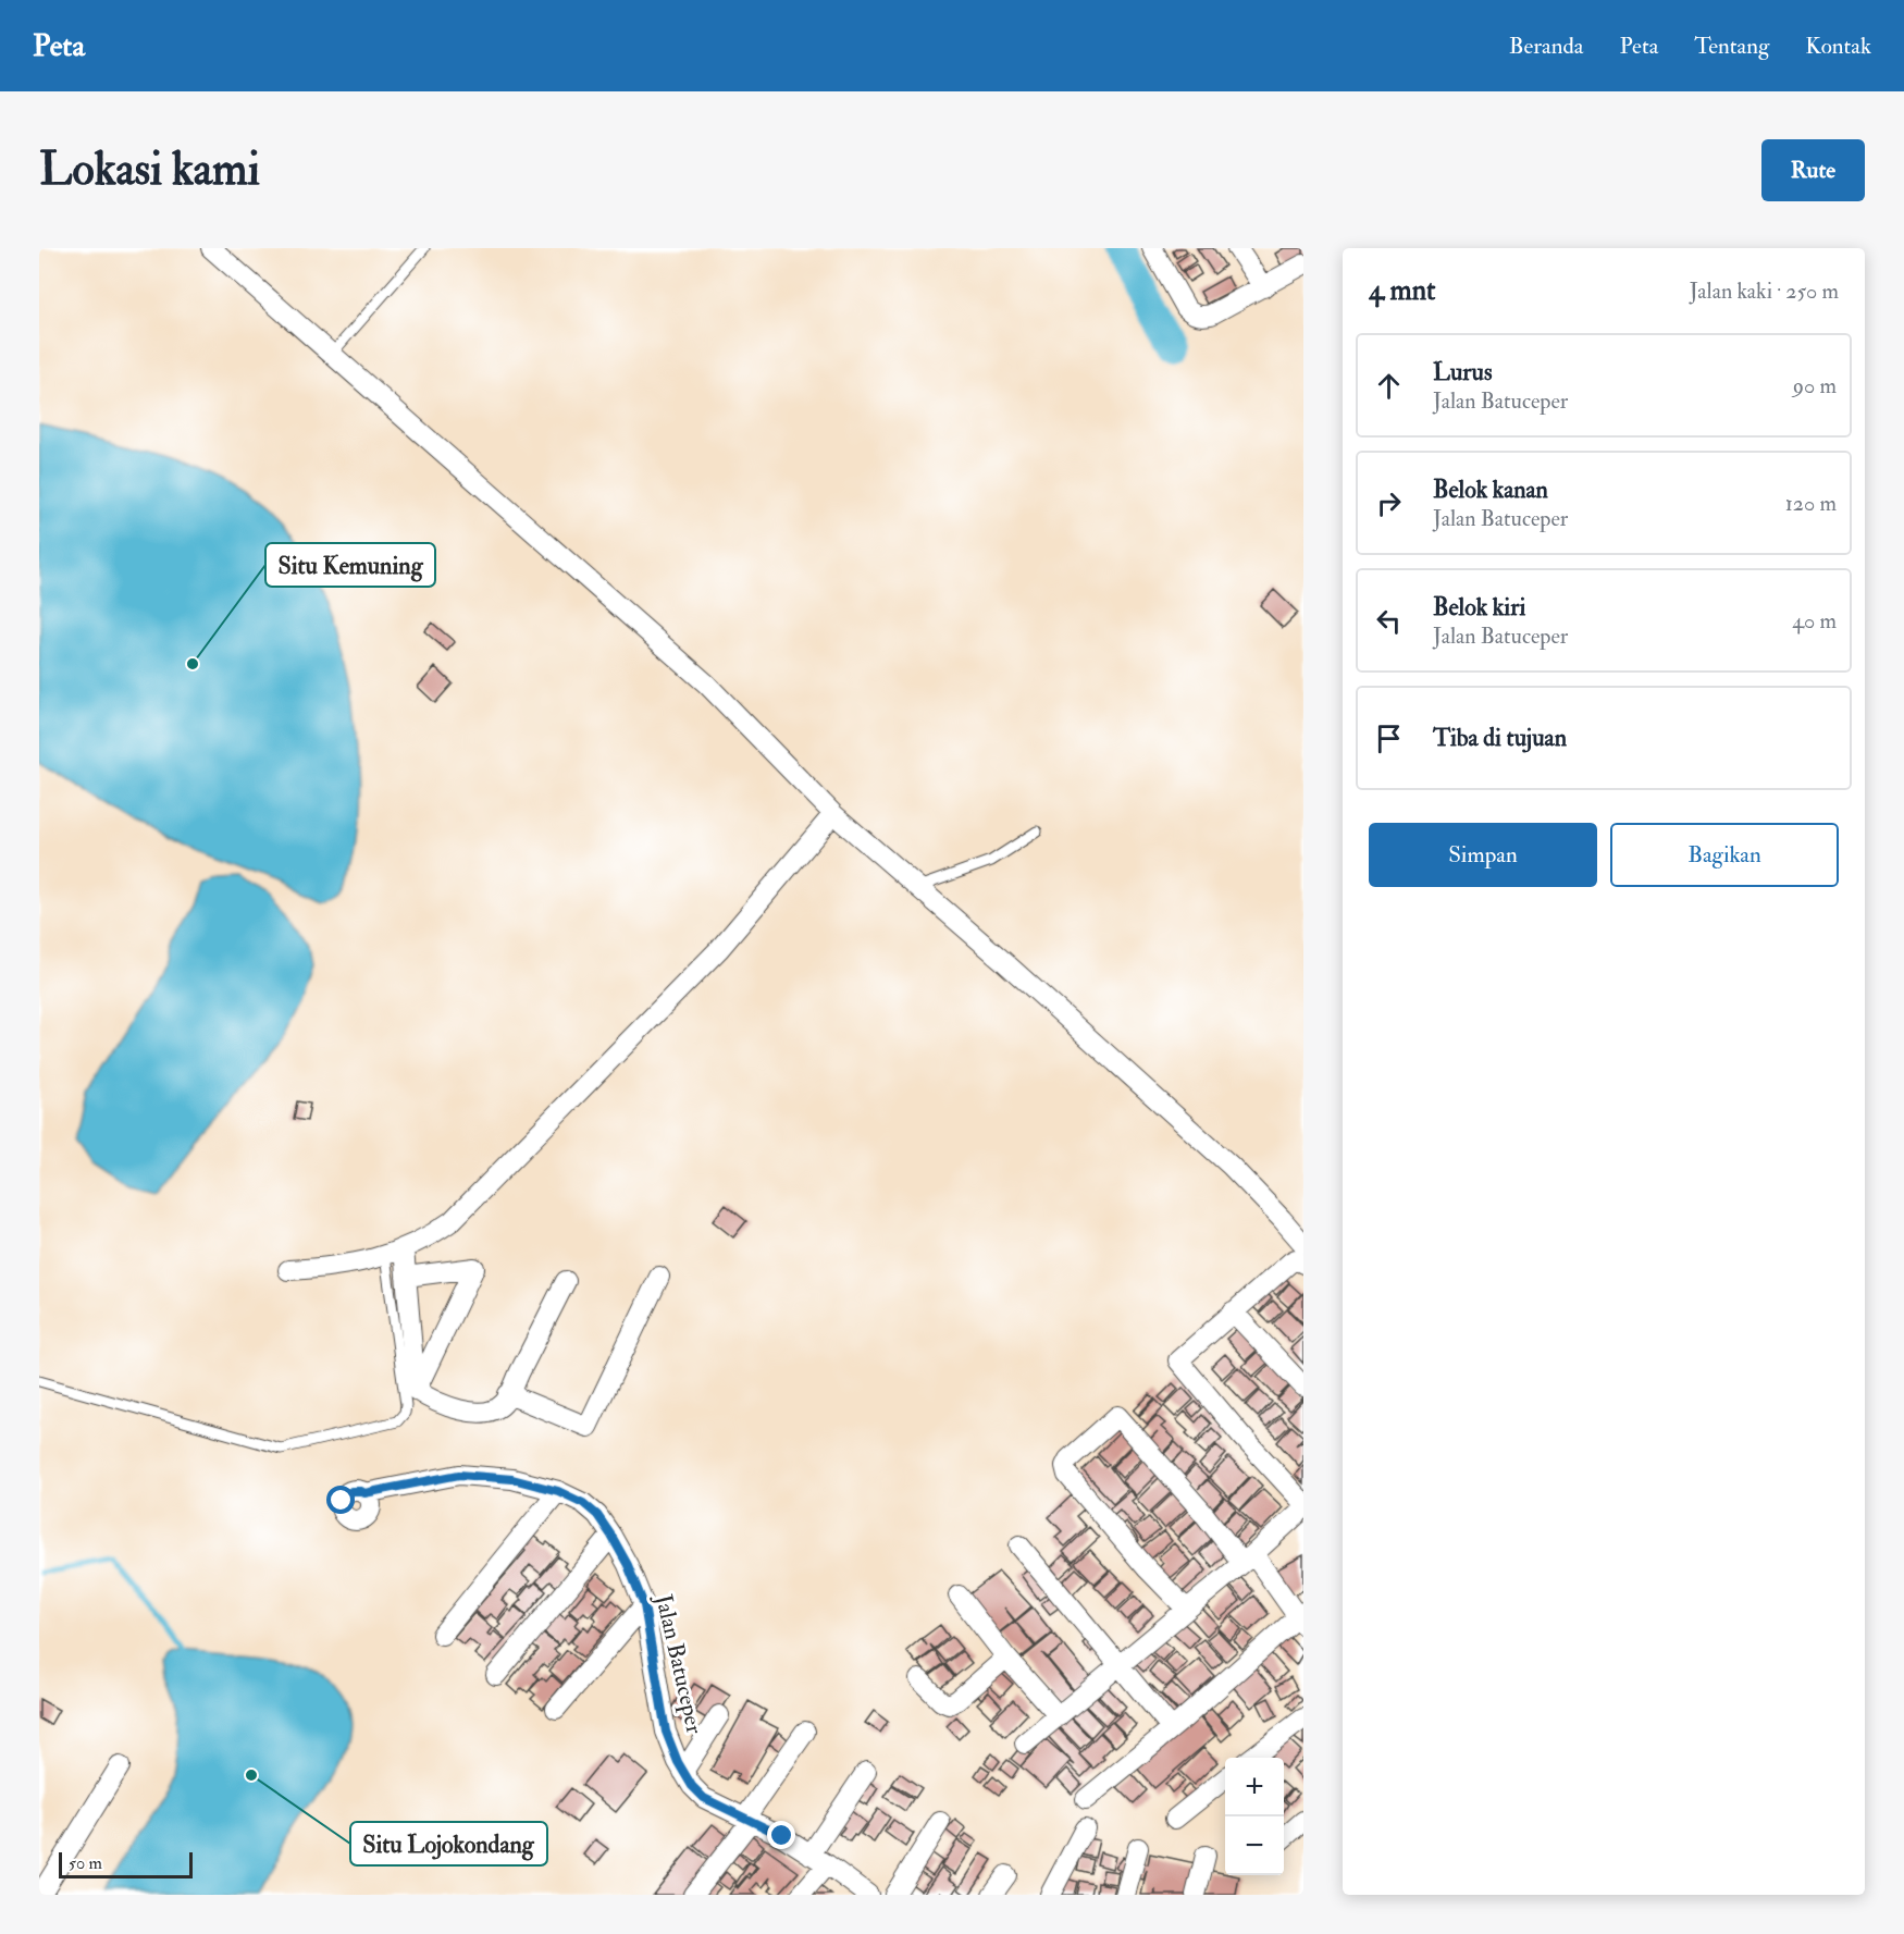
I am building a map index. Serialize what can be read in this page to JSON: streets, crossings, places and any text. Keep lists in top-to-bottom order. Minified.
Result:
{"streets":{"street":["Jalan Batuceper"]},"places":["Situ Kemuning","Situ Lojokondang"],"scale_bar":"50 m","page":{"header":"Peta","nav":["Beranda","Peta","Tentang","Kontak"],"buttons":["Rute",["Simpan","Bagikan"]],"title":"Lokasi kami","heading":["4 mnt","Jalan kaki · 250 m"],"list":[["Lurus","Jalan Batuceper","90 m"],["Belok kanan","Jalan Batuceper","120 m"],["Belok kiri","Jalan Batuceper","40 m"],"Tiba di tujuan"],"map_buttons":["+","−"],"scale":"50 m"}}
